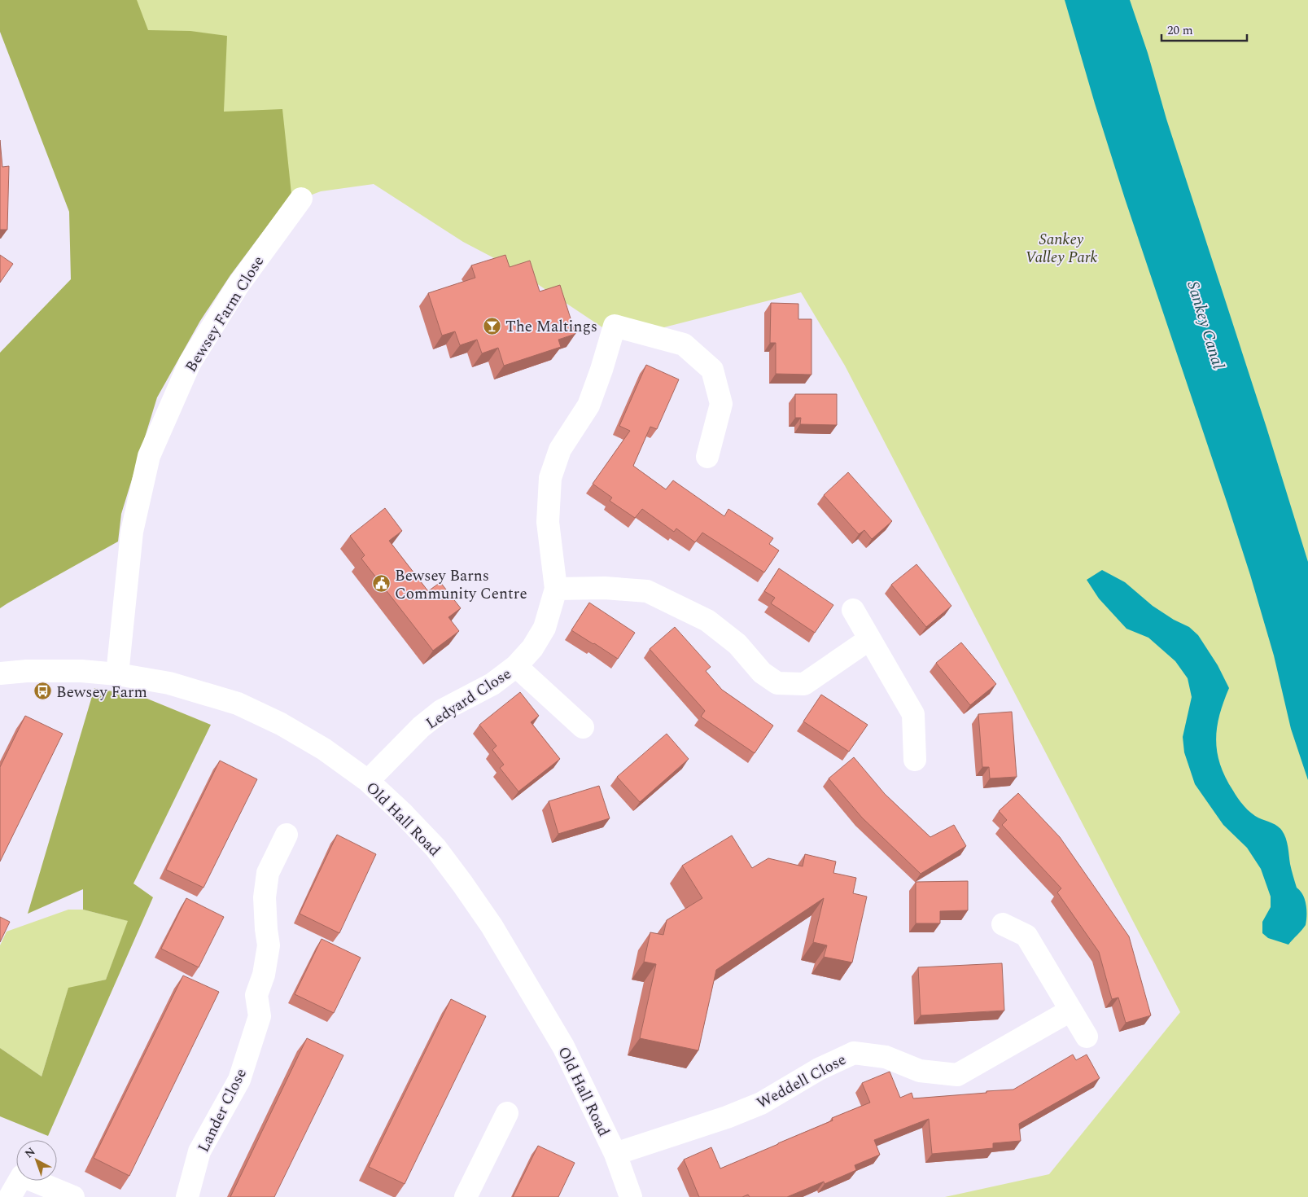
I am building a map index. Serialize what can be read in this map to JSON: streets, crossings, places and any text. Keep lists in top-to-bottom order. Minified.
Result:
{"streets":{"street":["Bewsey Farm Close","Ledyard Close","Old Hall Road","Weddell Close","Lander Close"]},"crossings":[["Bewsey Farm Close","Old Hall Road"],["Ledyard Close","Old Hall Road"],["Old Hall Road","Weddell Close"]],"water":["Sankey Canal"],"parks":["Sankey Valley Park"],"places":{"bar":["The Maltings"],"public building":["Bewsey Barns Community Centre"],"bus stop":["Bewsey Farm"]},"scale_bar":"20 m","north":"top left"}
